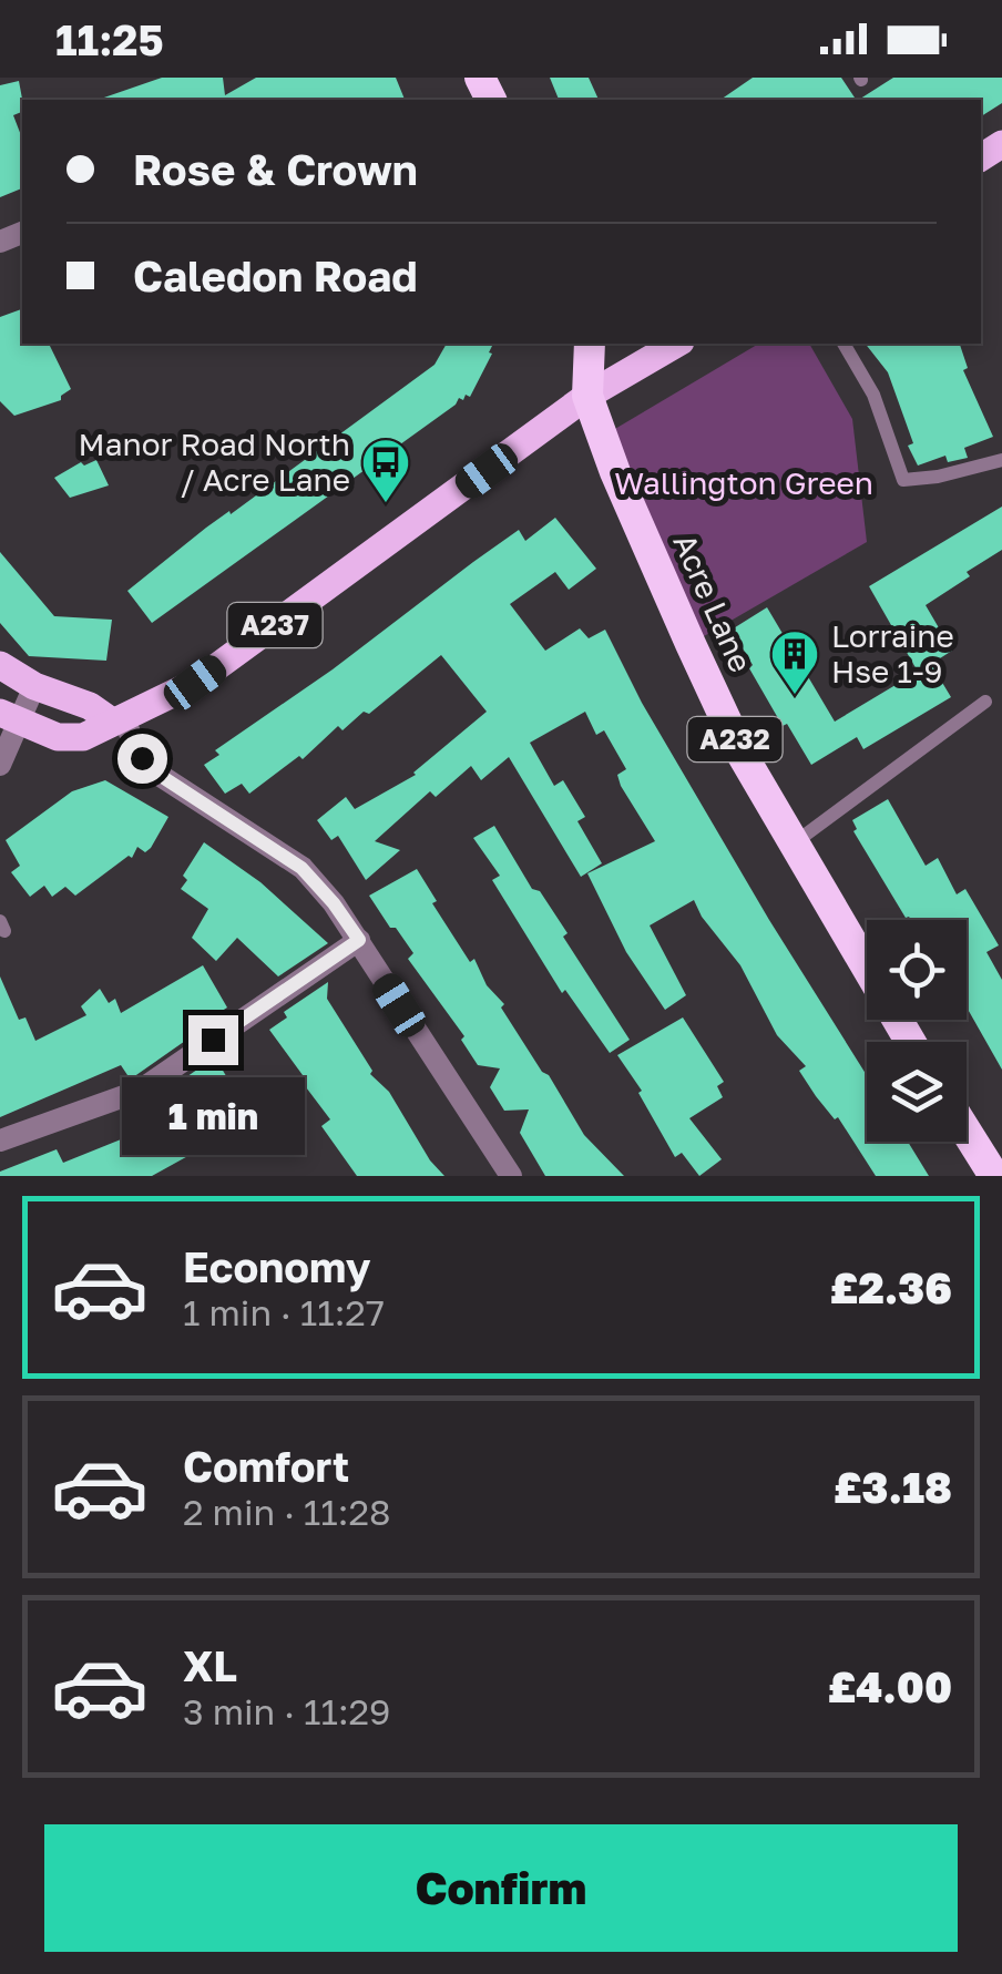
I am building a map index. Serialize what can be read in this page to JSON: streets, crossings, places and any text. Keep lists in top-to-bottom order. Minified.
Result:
{"streets":{"highway":["Acre Lane","A232"],"main road":["A237"]},"crossings":[["Acre Lane","A237"],["Acre Lane","A232"],["A237","A232"]],"parks":["Wallington Green"],"places":{"bus stop":["Manor Road North / Acre Lane"],"building":["Lorraine Hse 1-9"]},"page":{"status":"11:25","banner":["Rose & Crown","Caledon Road"],"bubble":"1 min","list":[{"name":"Economy","note":"1 min · 11:27","value":"£2.36"},{"name":"Comfort","note":"2 min · 11:28","value":"£3.18"},{"name":"XL","note":"3 min · 11:29","value":"£4.00"}],"buttons":"Confirm"}}
